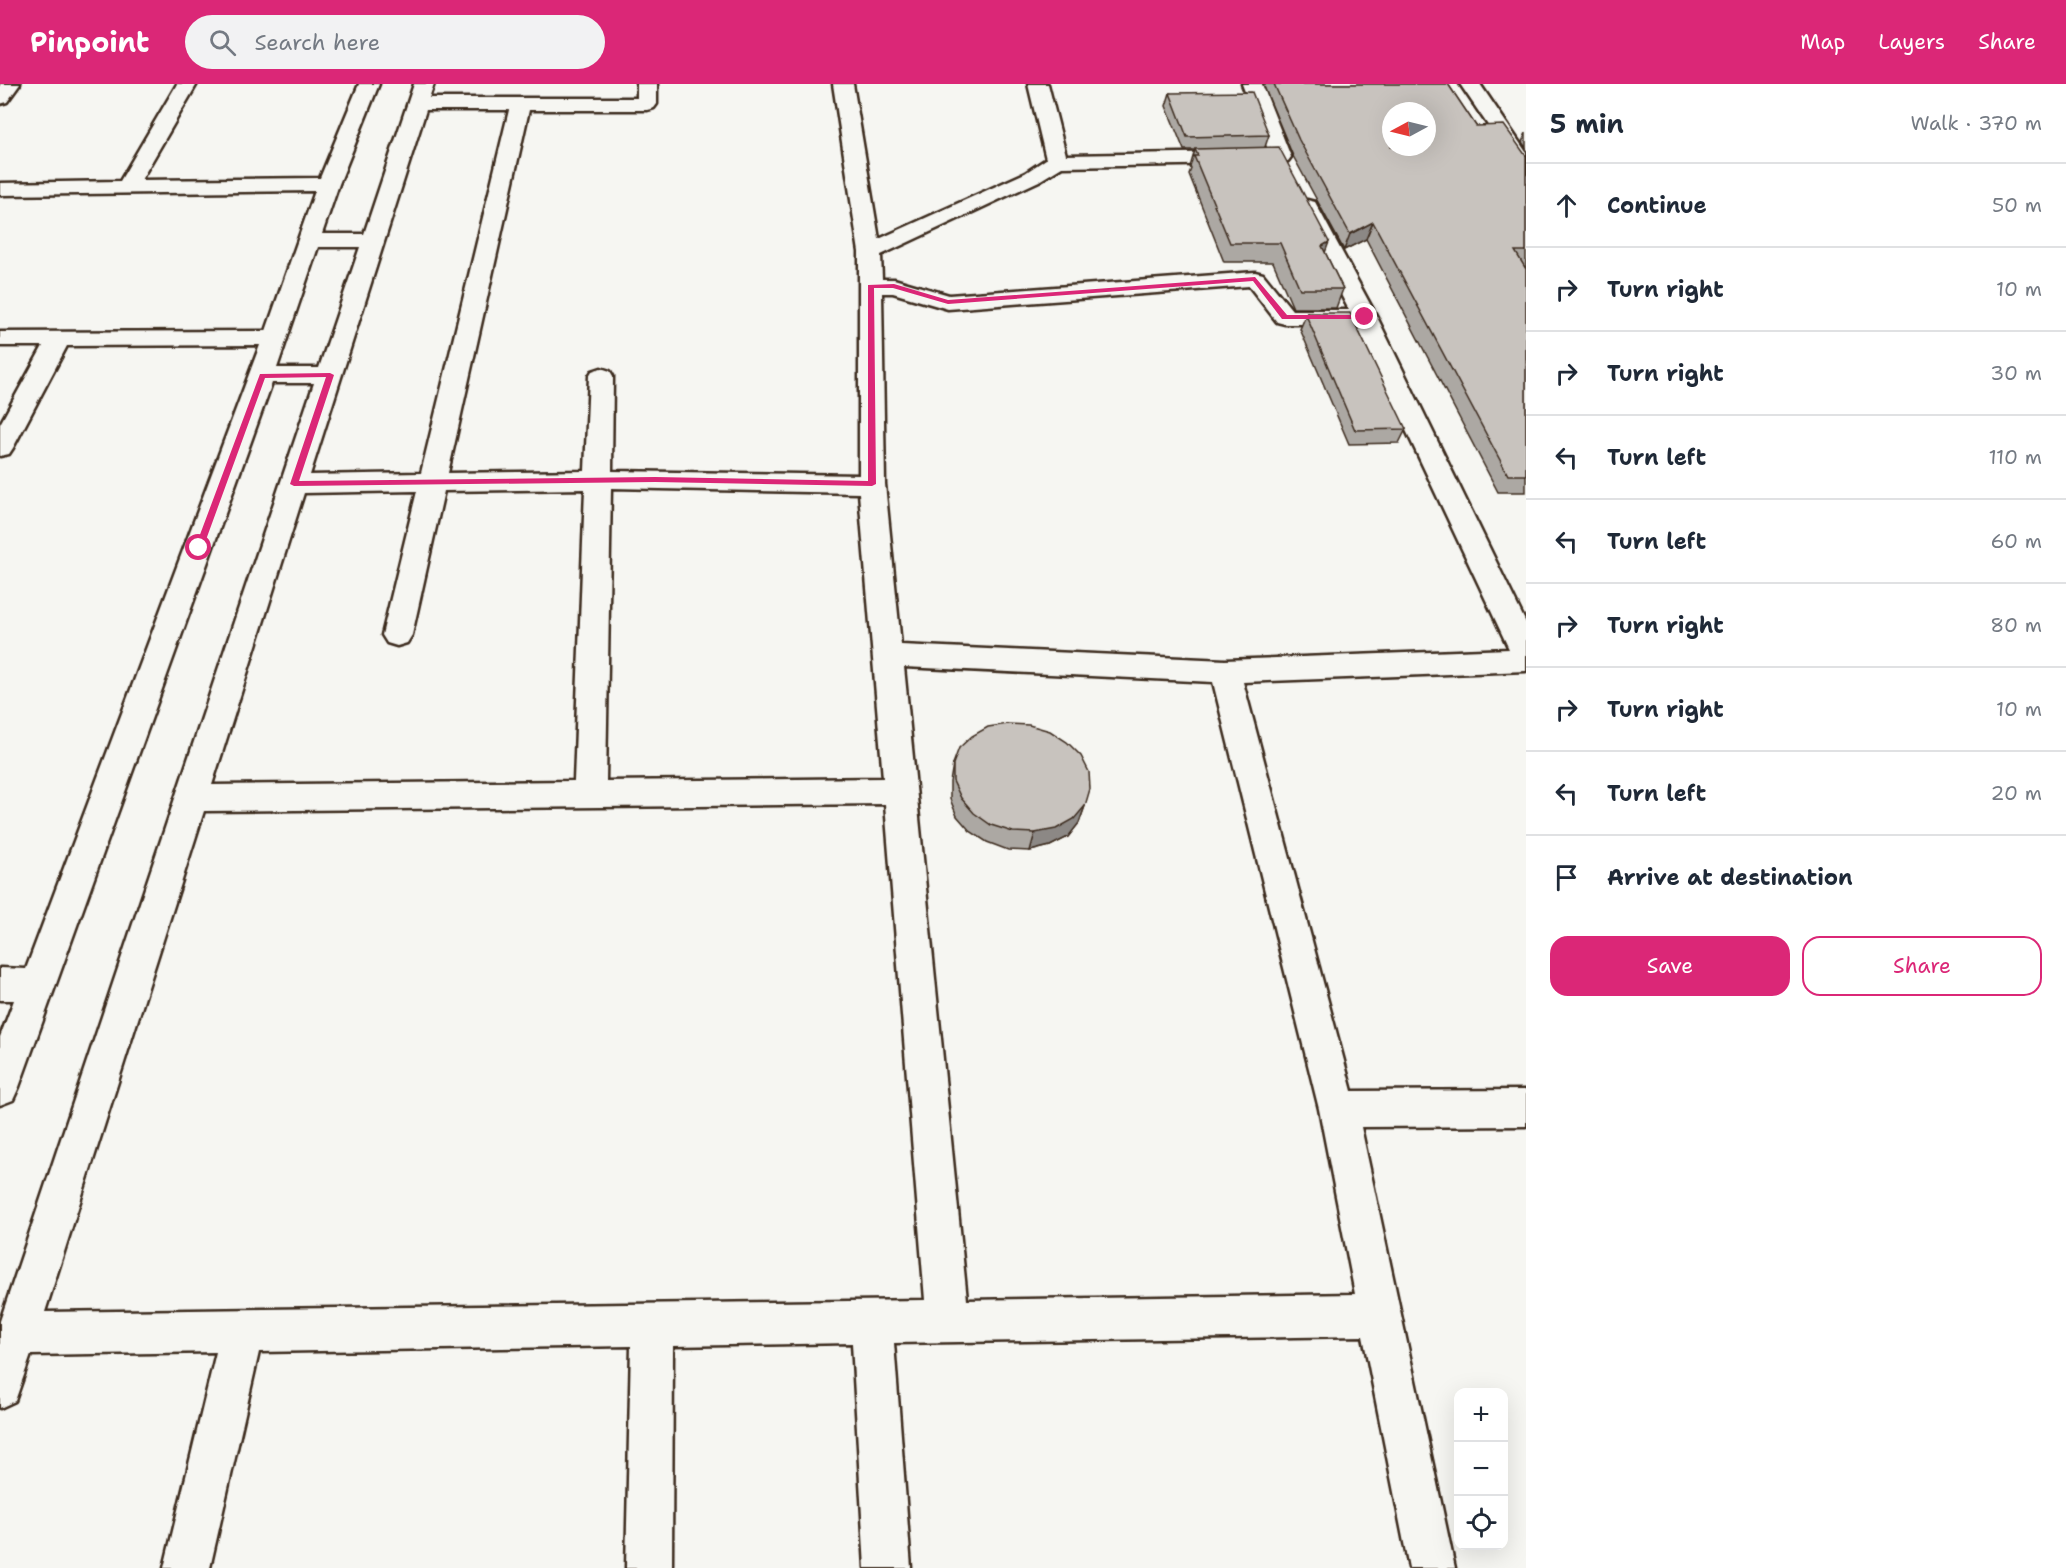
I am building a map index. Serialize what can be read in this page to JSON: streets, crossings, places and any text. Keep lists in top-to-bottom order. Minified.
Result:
{"north":"left","page":{"header":"Pinpoint","search":"Search here","nav":["Map","Layers","Share"],"heading":["5 min","Walk · 370 m"],"list":[["Continue","50 m"],["Turn right","10 m"],["Turn right","30 m"],["Turn left","110 m"],["Turn left","60 m"],["Turn right","80 m"],["Turn right","10 m"],["Turn left","20 m"],"Arrive at destination"],"buttons":["Save","Share"],"map_buttons":["+","−"]}}
